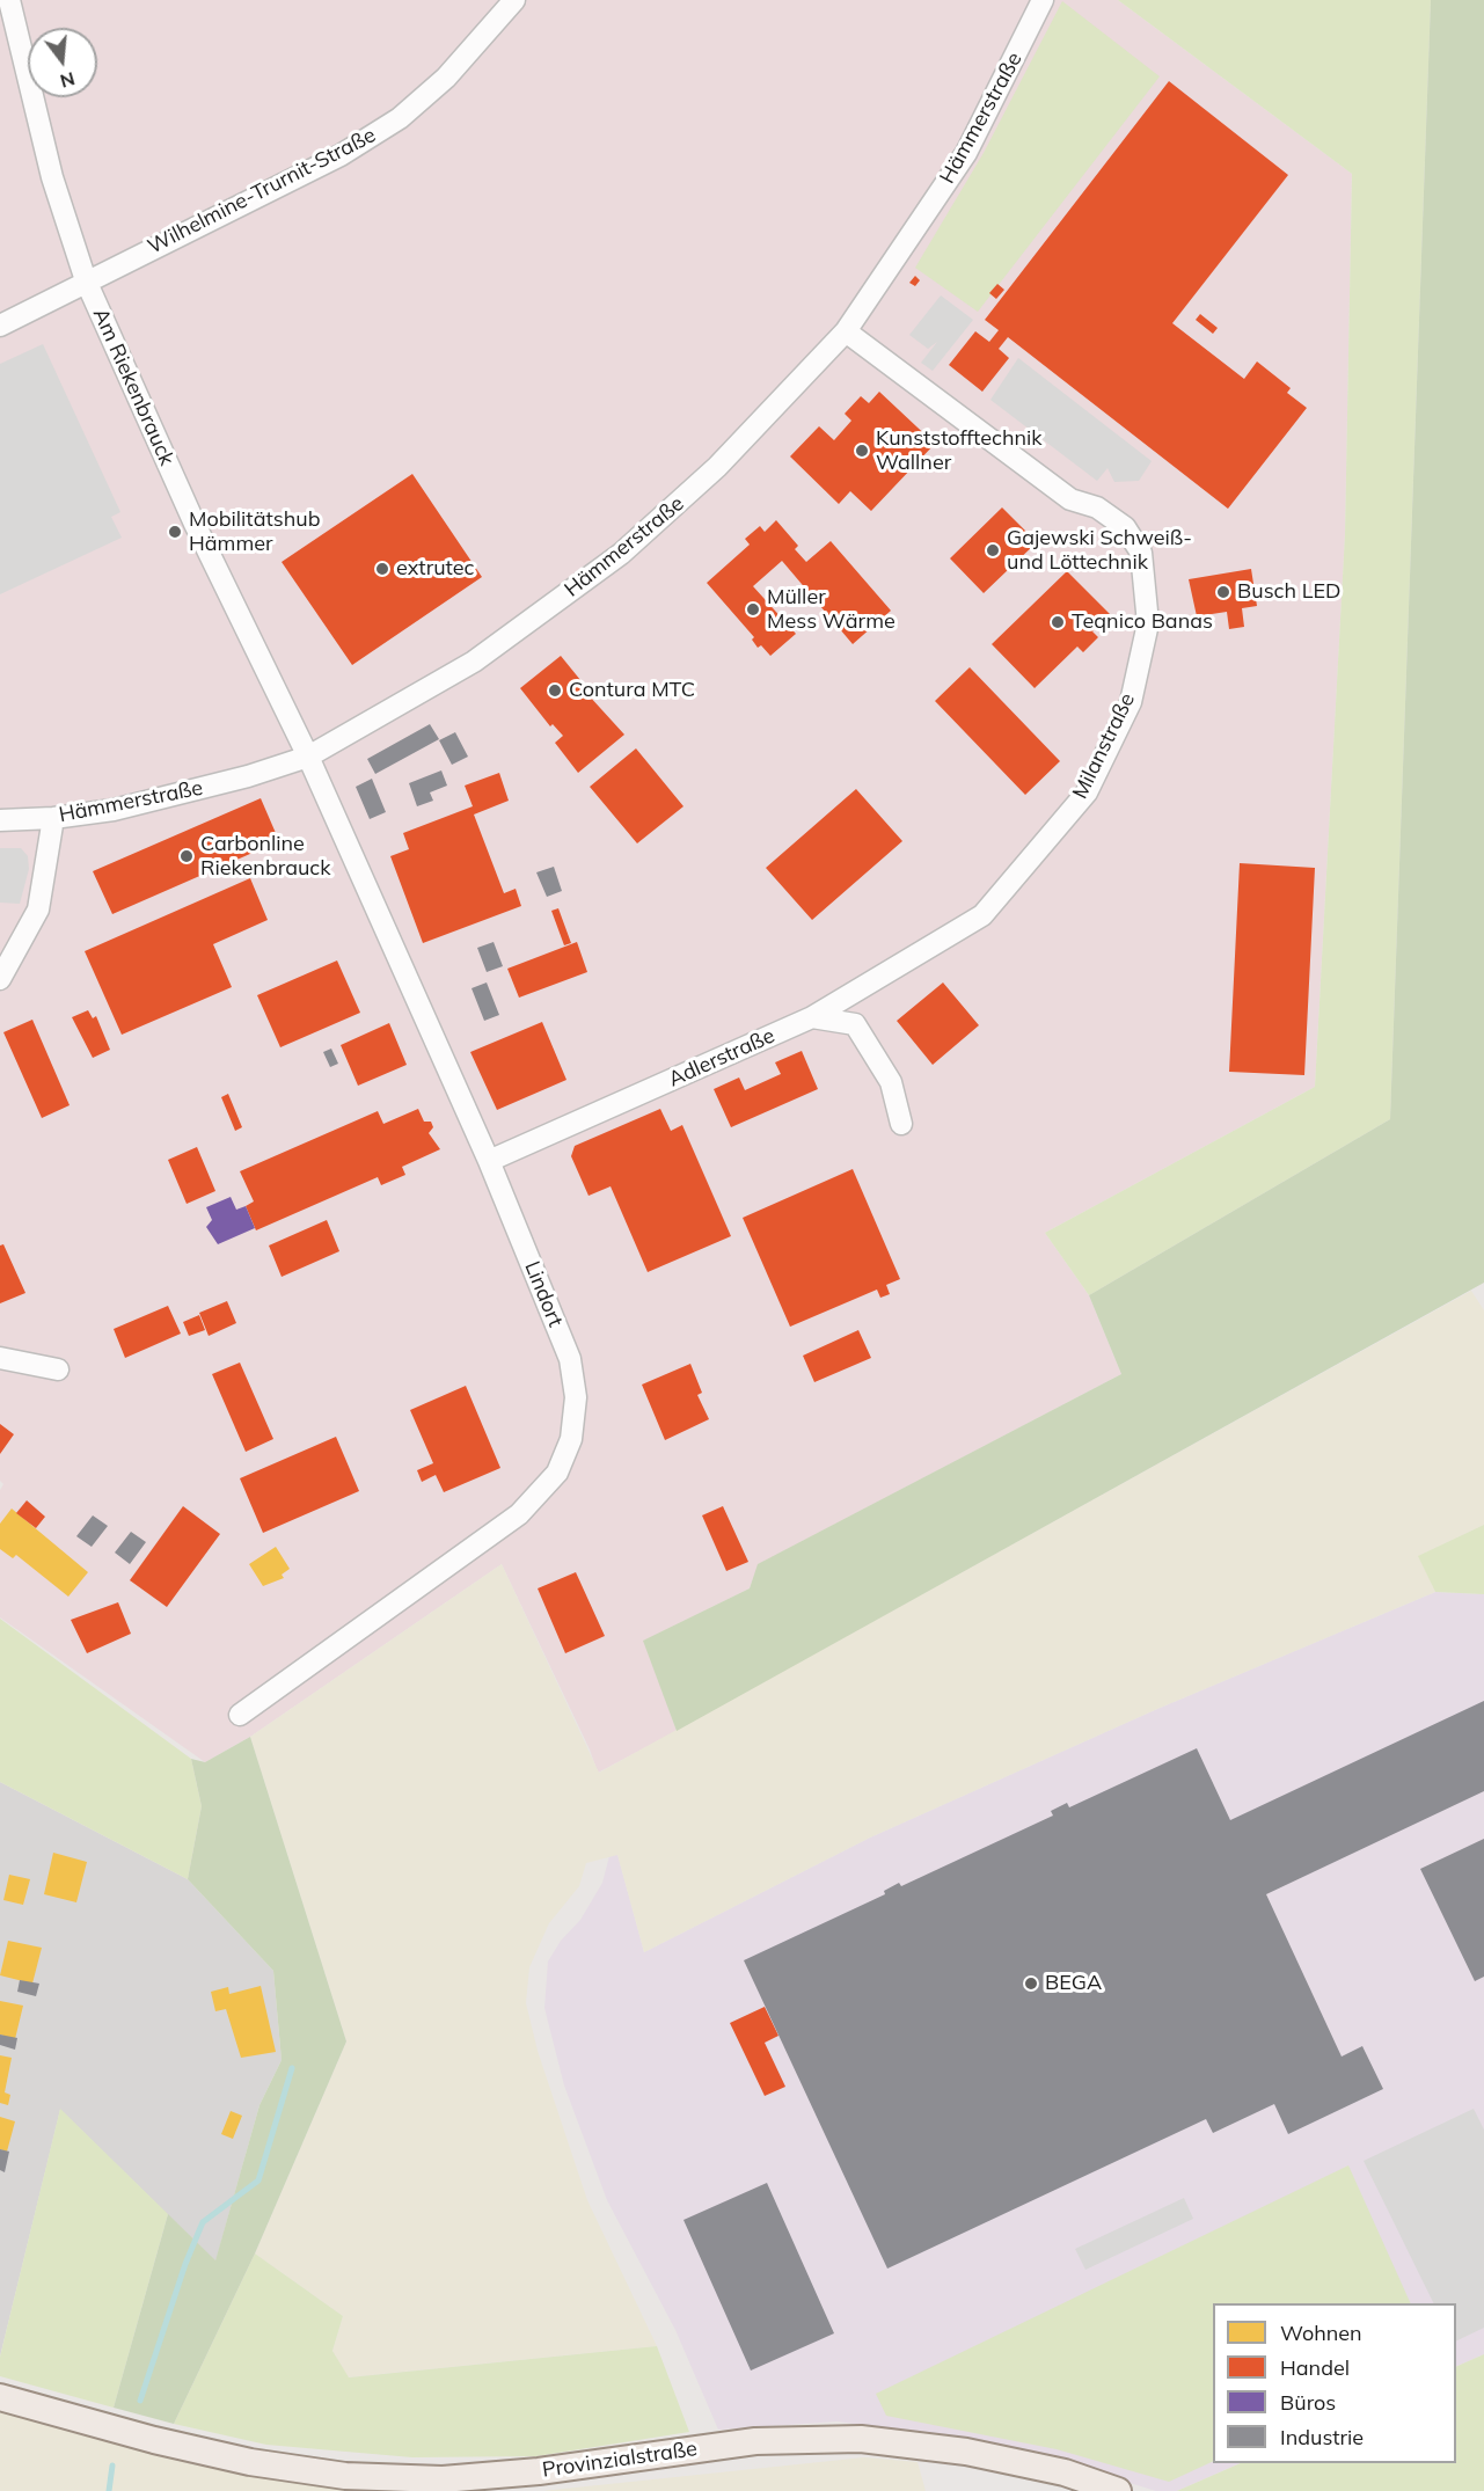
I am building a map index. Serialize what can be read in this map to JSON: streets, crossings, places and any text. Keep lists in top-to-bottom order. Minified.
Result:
{"streets":{"main road":["Provinzialstraße"],"street":["Hämmerstraße","Wilhelmine-Trurnit-Straße","Am Riekenbrauck","Milanstraße","Adlerstraße","Lindort"]},"crossings":[["Hämmerstraße","Am Riekenbrauck"],["Hämmerstraße","Milanstraße"],["Hämmerstraße","Lindort"],["Wilhelmine-Trurnit-Straße","Am Riekenbrauck"],["Am Riekenbrauck","Lindort"],["Milanstraße","Adlerstraße"],["Adlerstraße","Lindort"]],"places":["Kunststofftechnik Wallner","Mobilitätshub Hämmer","Gajewski Schweiß- und Löttechnik","extrutec","Busch LED","Müller Mess Wärme","Teqnico Banas","Contura MTC","Carbonline Riekenbrauck","BEGA"],"legend":["Wohnen","Handel","Büros","Industrie"],"north":"bottom"}
